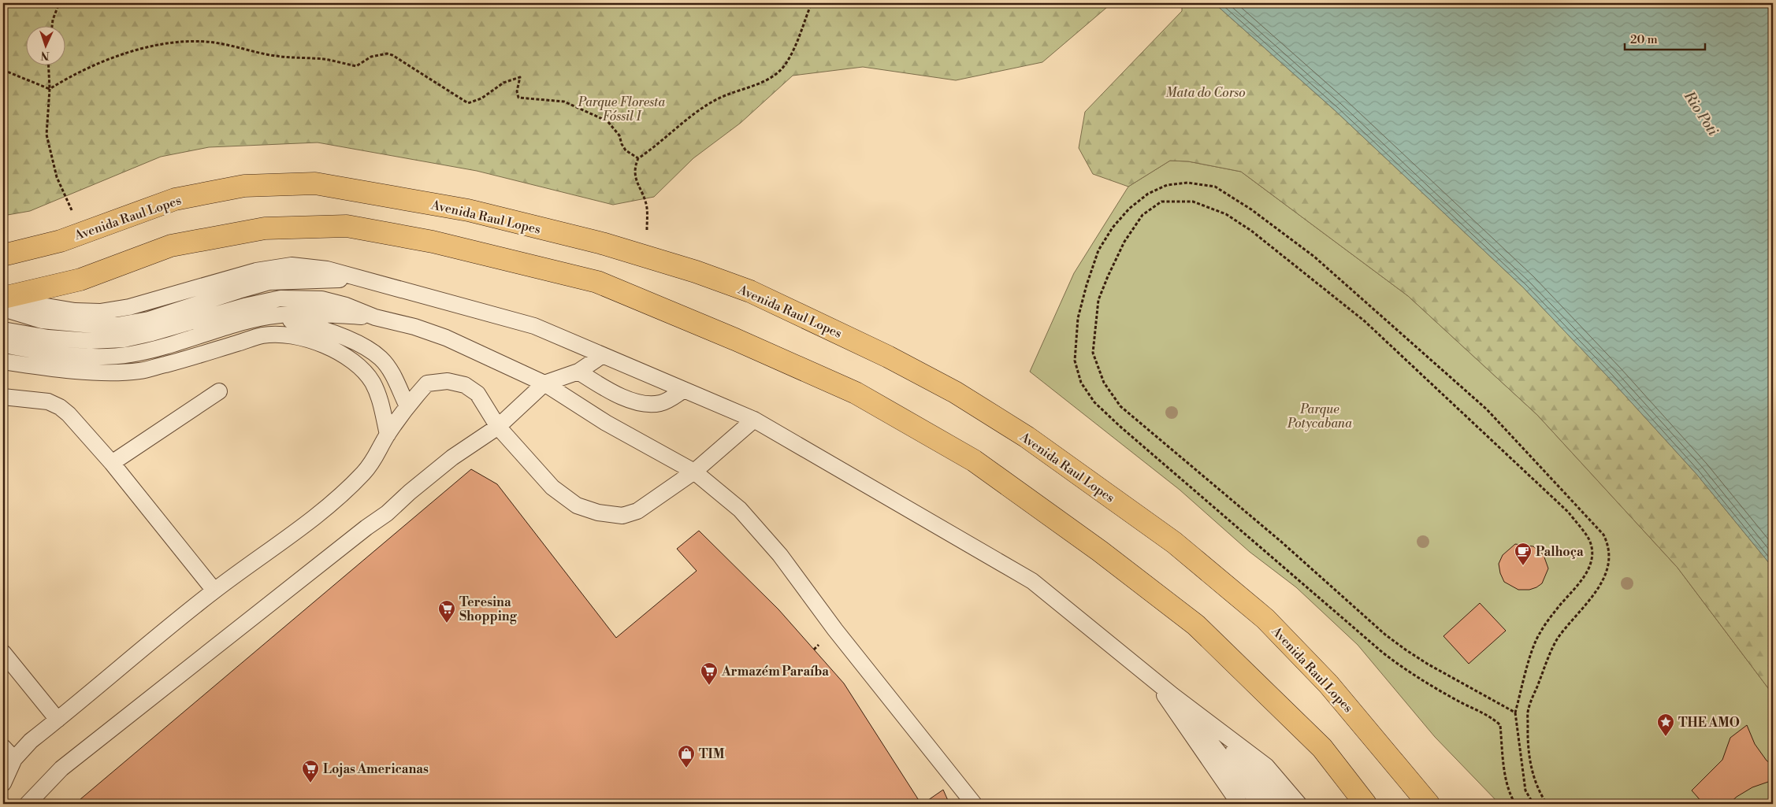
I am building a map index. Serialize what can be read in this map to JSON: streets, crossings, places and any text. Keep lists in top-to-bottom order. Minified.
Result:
{"streets":{"main road":["Avenida Raul Lopes"]},"water":["Rio Poti"],"parks":["Mata do Corso","Parque Floresta Fóssil I","Parque Potycabana"],"places":{"cafe":["Palhoça"],"supermarket":["Teresina Shopping","Armazém Paraíba","Lojas Americanas"],"place":["THE AMO"],"shop":["TIM"]},"scale_bar":"20 m","north":"bottom"}
